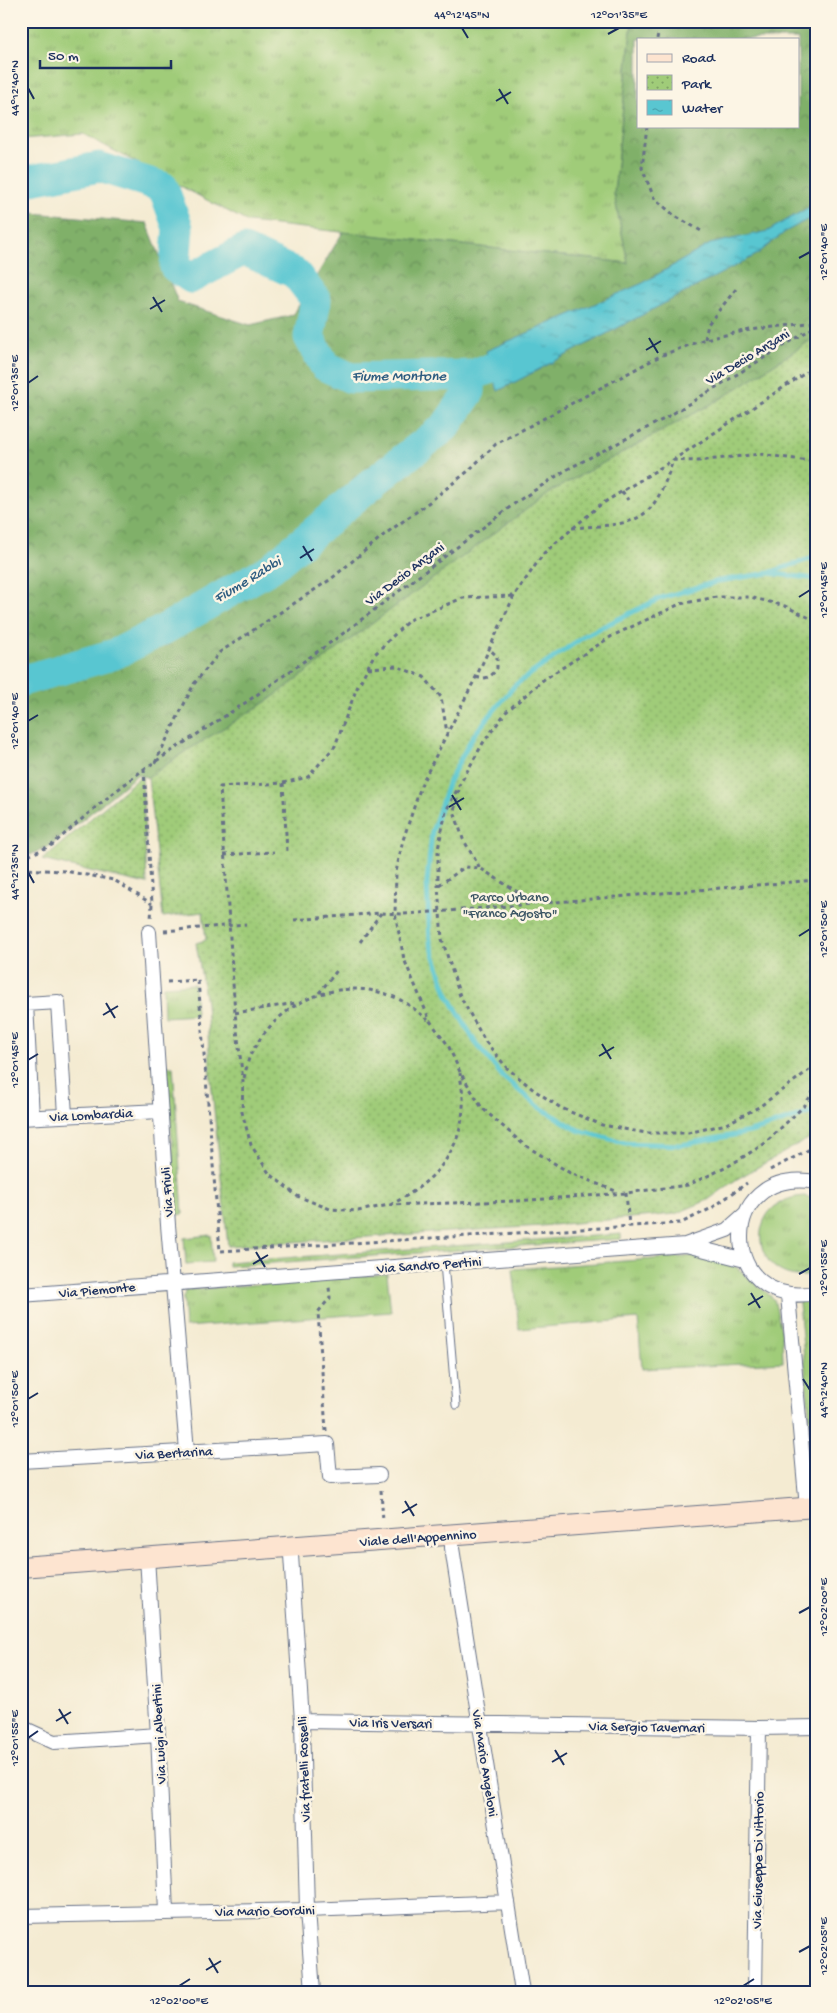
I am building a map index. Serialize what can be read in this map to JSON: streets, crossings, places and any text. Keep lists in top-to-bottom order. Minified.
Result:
{"streets":{"main road":["Viale dell'Appennino"],"street":["Via Lombardia","Via Friuli","Via Sandro Pertini","Via Piemonte","Via Bertarina","Via Iris Versari","Via Sergio Tavernari","Via Luigi Albertini","Via Mario Angeloni","Via fratelli Rosselli","Via Giuseppe Di Vittorio","Via Mario Gordini"],"path":["Via Decio Anzani"]},"crossings":[["Via Lombardia","Via Friuli"],["Via Friuli","Via Sandro Pertini"],["Via Friuli","Via Piemonte"],["Via Friuli","Via Bertarina"],["Via Sandro Pertini","Via Piemonte"],["Viale dell'Appennino","Via Luigi Albertini"],["Viale dell'Appennino","Via Mario Angeloni"],["Viale dell'Appennino","Via fratelli Rosselli"],["Via Iris Versari","Via Sergio Tavernari"],["Via Iris Versari","Via Mario Angeloni"],["Via Iris Versari","Via fratelli Rosselli"],["Via Sergio Tavernari","Via Mario Angeloni"],["Via Sergio Tavernari","Via Giuseppe Di Vittorio"],["Via Luigi Albertini","Via Mario Gordini"],["Via Mario Angeloni","Via Mario Gordini"],["Via fratelli Rosselli","Via Mario Gordini"]],"water":["Fiume Montone","Fiume Rabbi"],"parks":["Parco Urbano \"Franco Agosto\""],"legend":["Road","Park","Water"],"scale_bar":"50 m","coordinates":["44°12'45\"N","12°01'35\"E","44°12'40\"N","12°01'40\"E","12°01'45\"E","44°12'35\"N","12°01'50\"E","12°01'55\"E","12°02'00\"E","12°02'05\"E"]}
